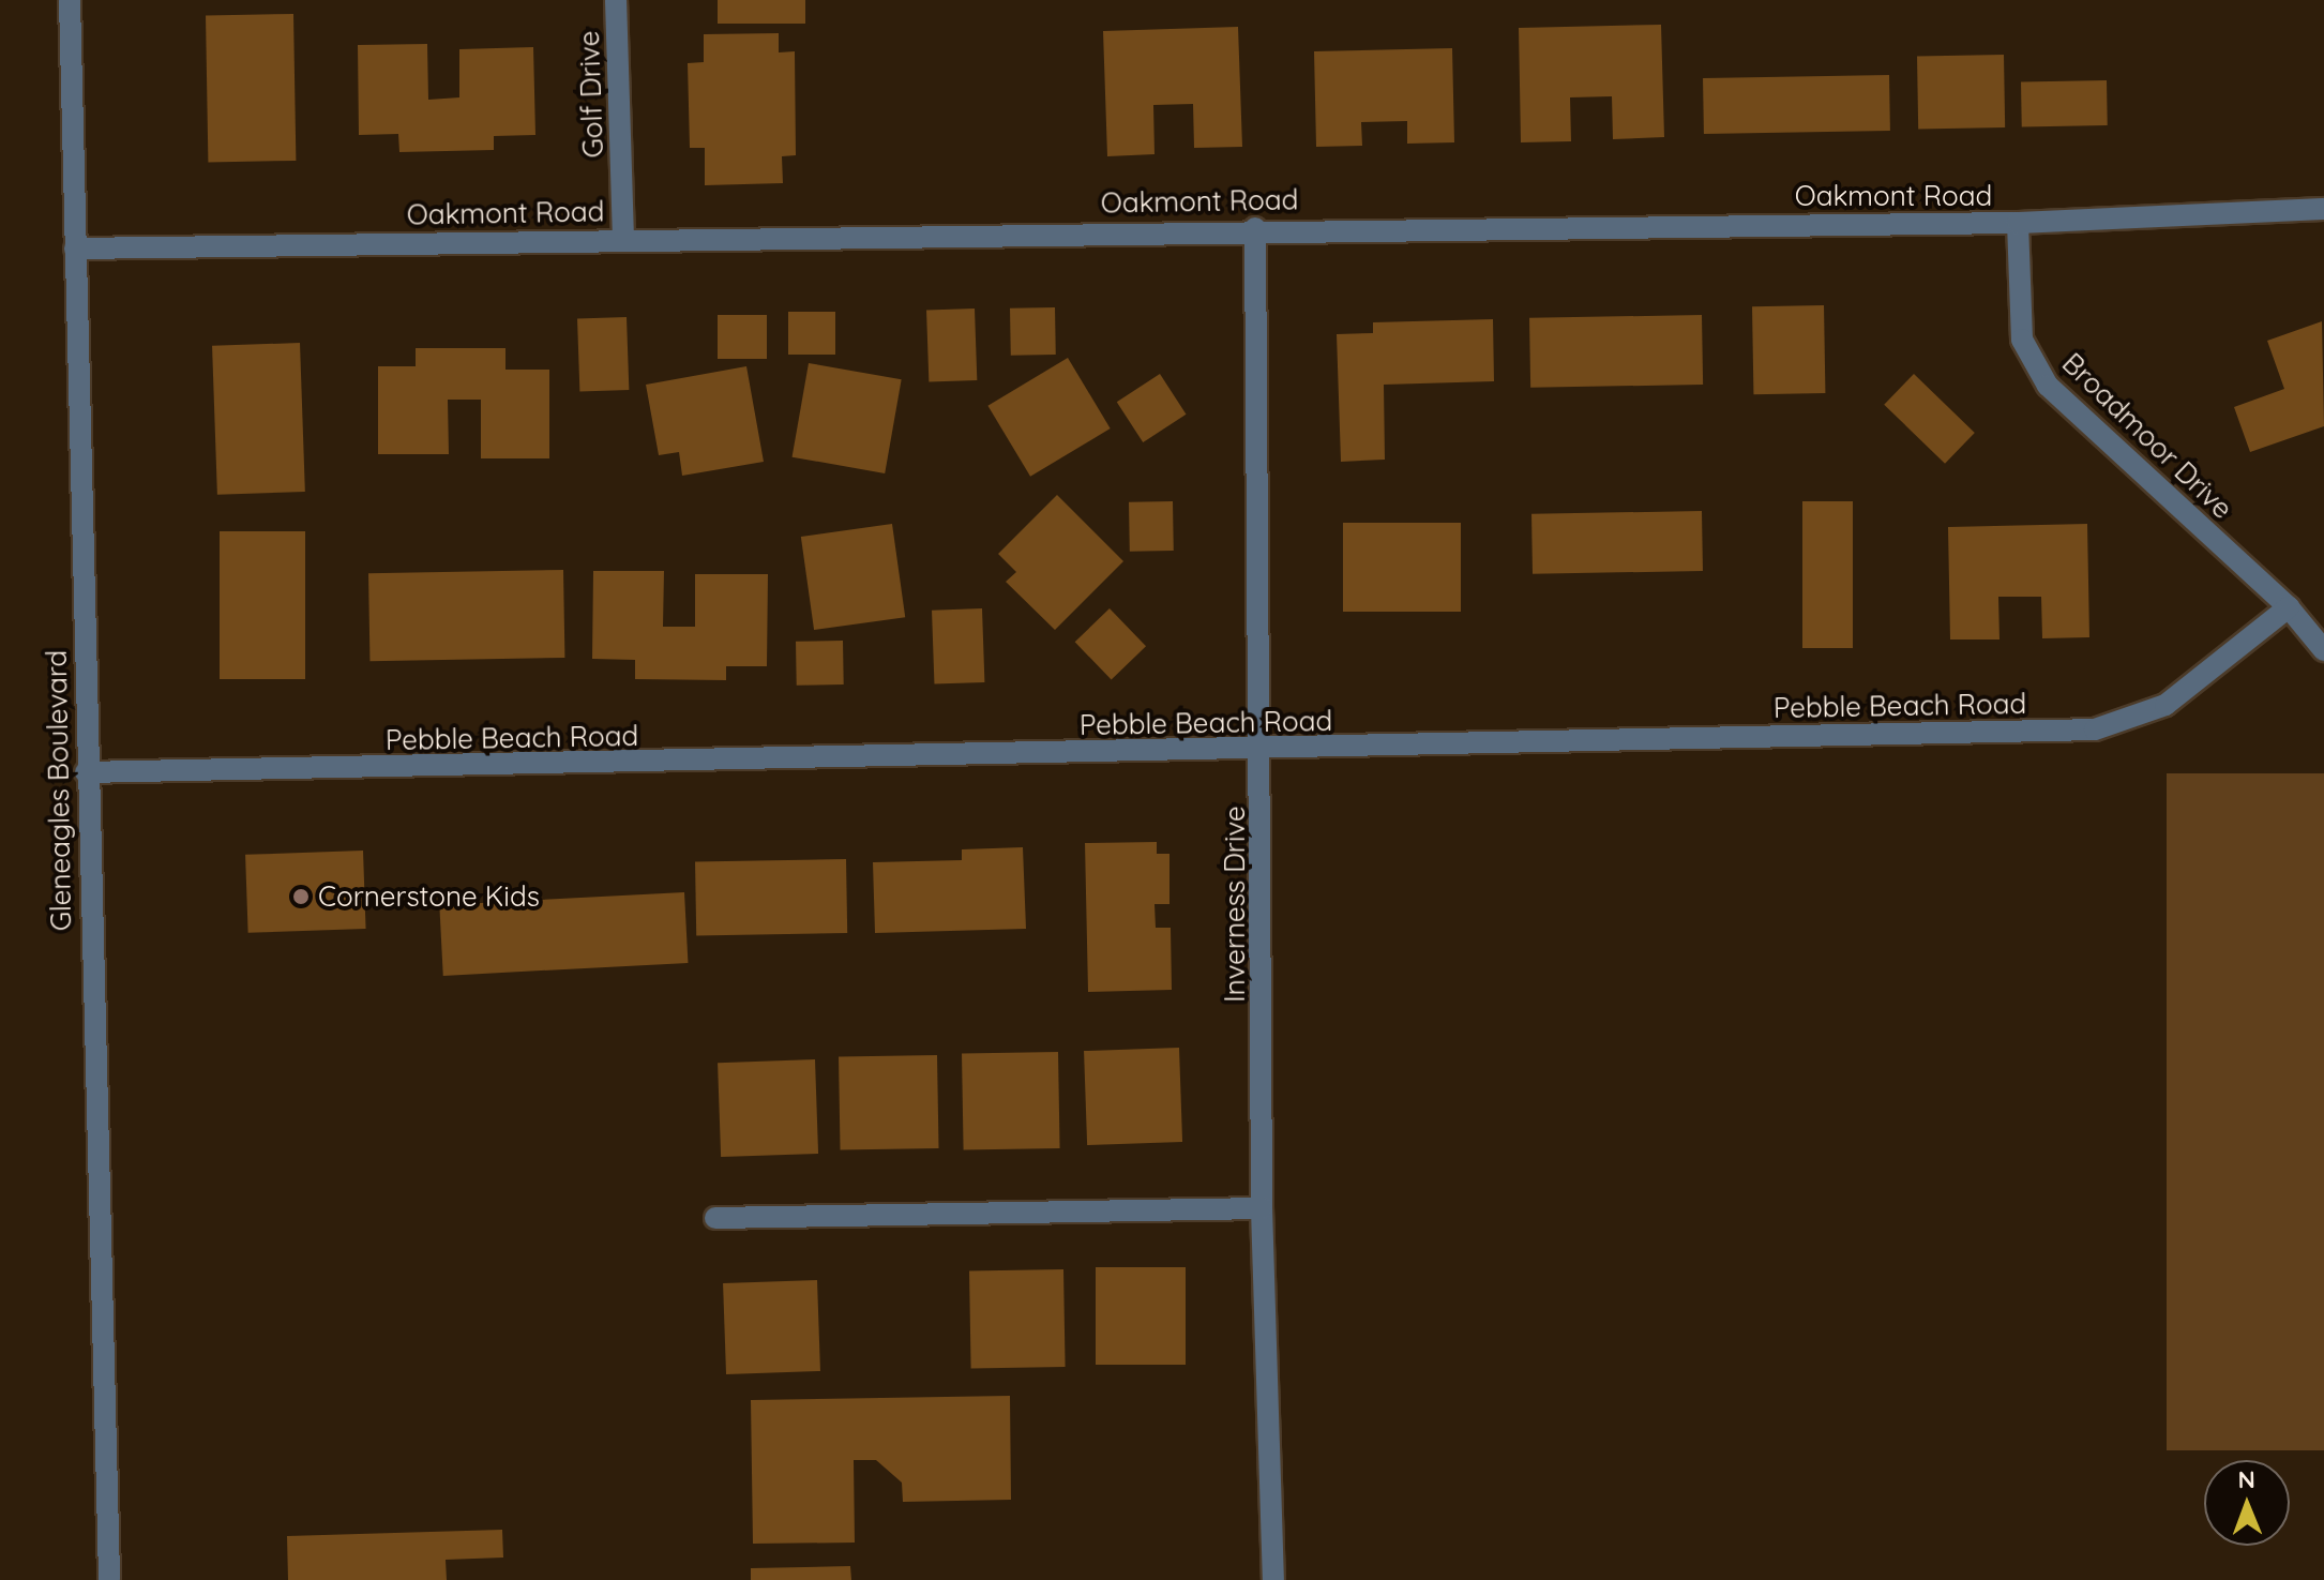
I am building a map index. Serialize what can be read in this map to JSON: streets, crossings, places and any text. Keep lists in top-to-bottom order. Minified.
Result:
{"streets":{"street":["Golf Drive","Oakmont Road","Broadmoor Drive","Pebble Beach Road","Gleneagles Boulevard","Inverness Drive"]},"crossings":[["Golf Drive","Oakmont Road"],["Oakmont Road","Broadmoor Drive"],["Oakmont Road","Gleneagles Boulevard"],["Oakmont Road","Inverness Drive"],["Broadmoor Drive","Pebble Beach Road"],["Pebble Beach Road","Gleneagles Boulevard"],["Pebble Beach Road","Inverness Drive"]],"places":["Cornerstone Kids"],"north":"top"}
